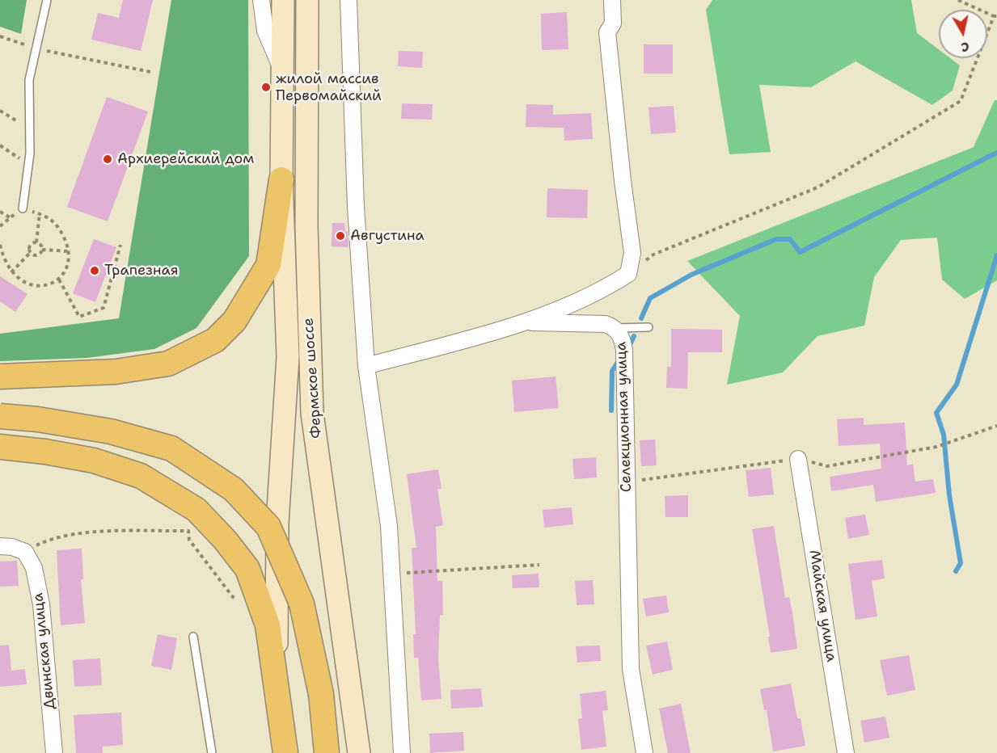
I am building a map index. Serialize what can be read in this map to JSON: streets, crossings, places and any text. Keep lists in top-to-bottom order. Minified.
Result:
{"streets":{"main road":["Фермское шоссе"],"street":["Селекционная улица","Майская улица","Двинская улица"]},"places":["жилой массив Первомайский","Архиерейский дом","Августина","Трапезная"],"north":"bottom"}
